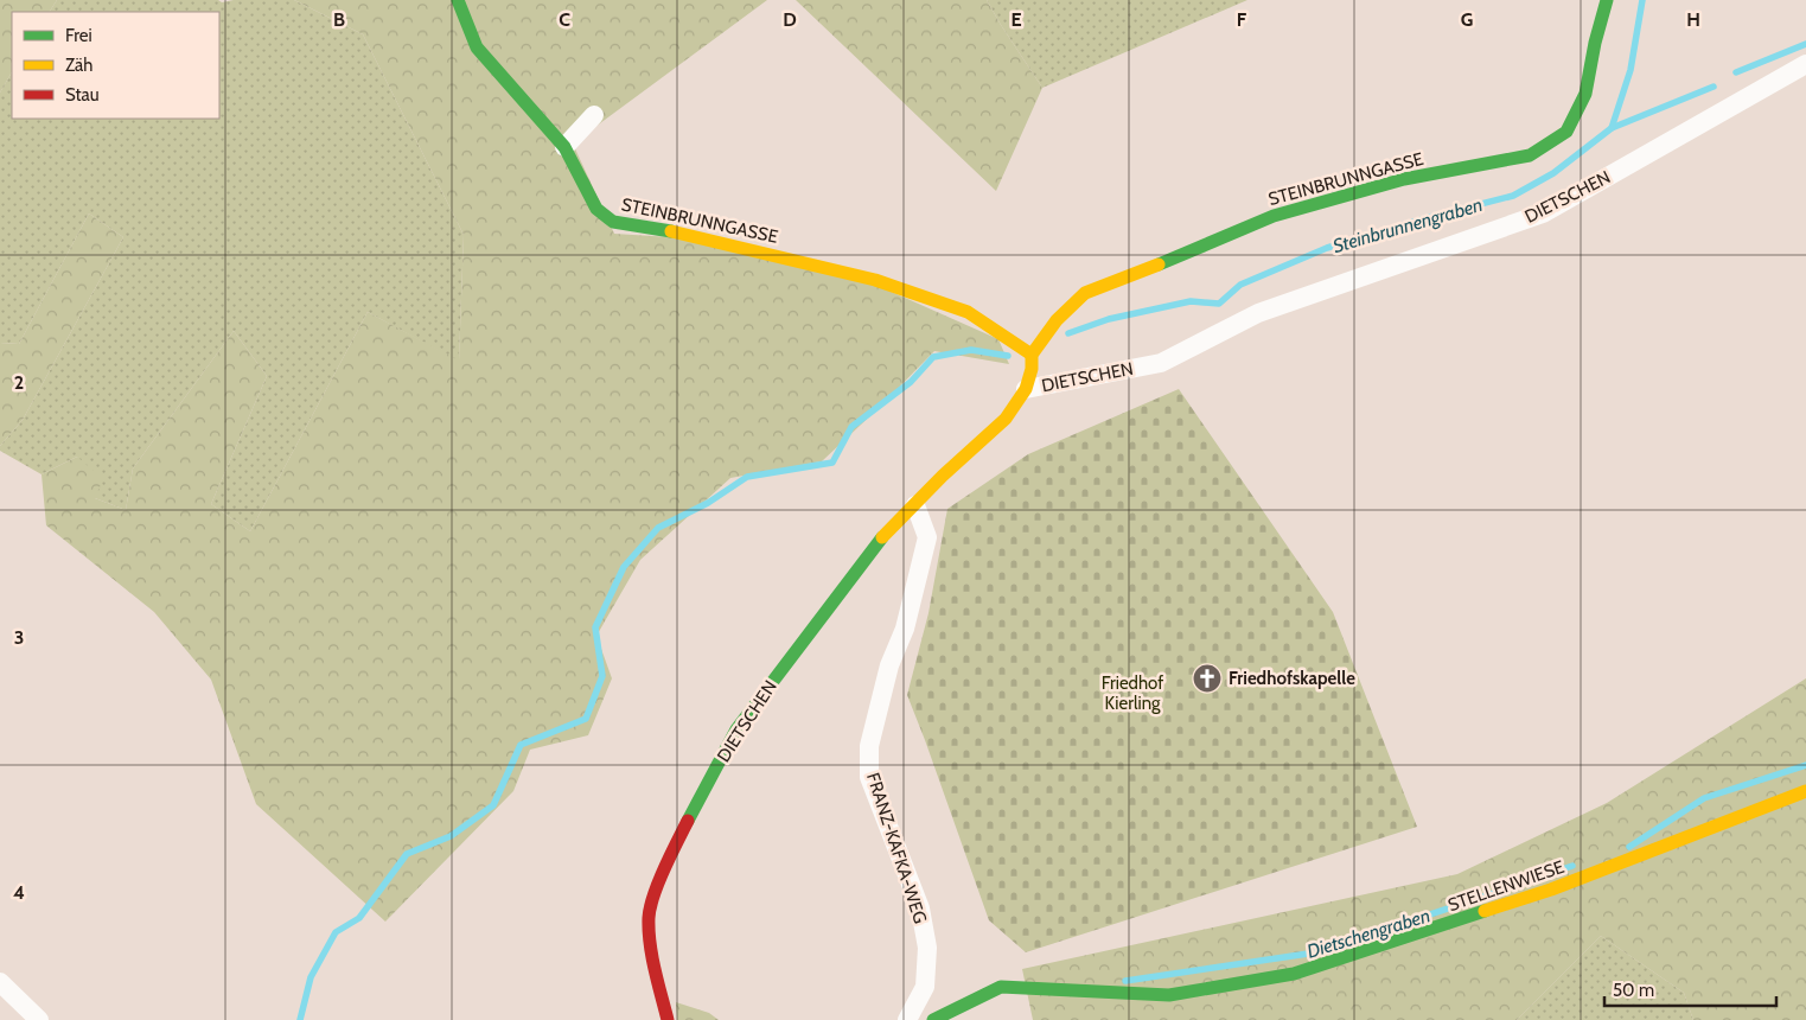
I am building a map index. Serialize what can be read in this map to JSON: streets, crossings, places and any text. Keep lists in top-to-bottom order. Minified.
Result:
{"streets":{"street":["STEINBRUNNGASSE","DIETSCHEN","FRANZ-KAFKA-WEG","STELLENWIESE"]},"crossings":[["STEINBRUNNGASSE","DIETSCHEN"],["DIETSCHEN","FRANZ-KAFKA-WEG"]],"water":["Steinbrunnengraben","Dietschengraben"],"parks":["Friedhof Kierling"],"places":{"church":["Friedhofskapelle"]},"legend":["Frei","Zäh","Stau"],"scale_bar":"50 m","grid":{"columns":["B","C","D","E","F","G","H"],"rows":["2","3","4"]}}
